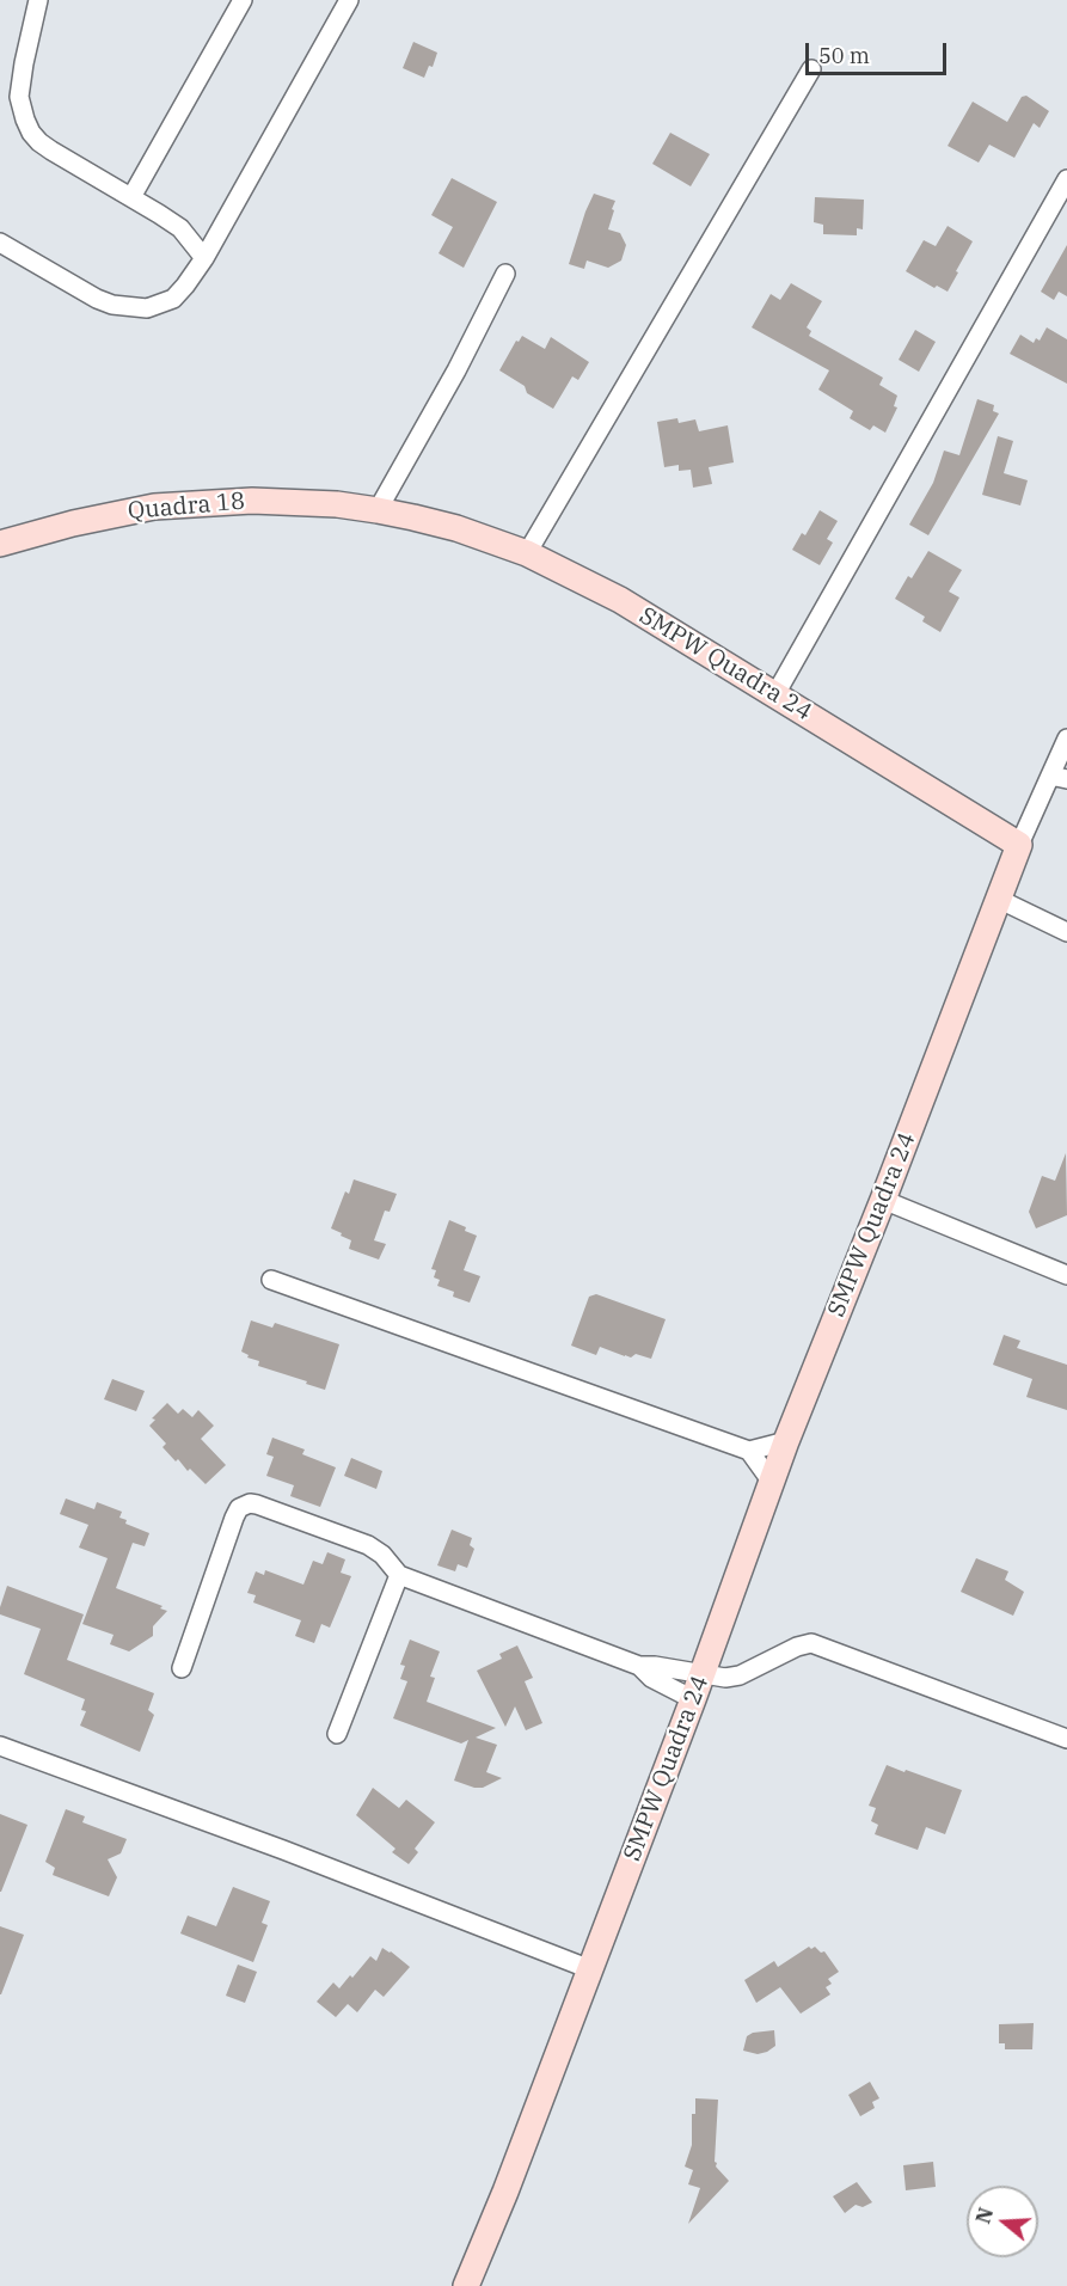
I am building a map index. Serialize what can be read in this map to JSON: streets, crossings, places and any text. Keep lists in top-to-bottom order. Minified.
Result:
{"streets":{"street":["Quadra 18","SMPW Quadra 24"]},"crossings":[["Quadra 18","SMPW Quadra 24"]],"scale_bar":"50 m","north":"left"}
